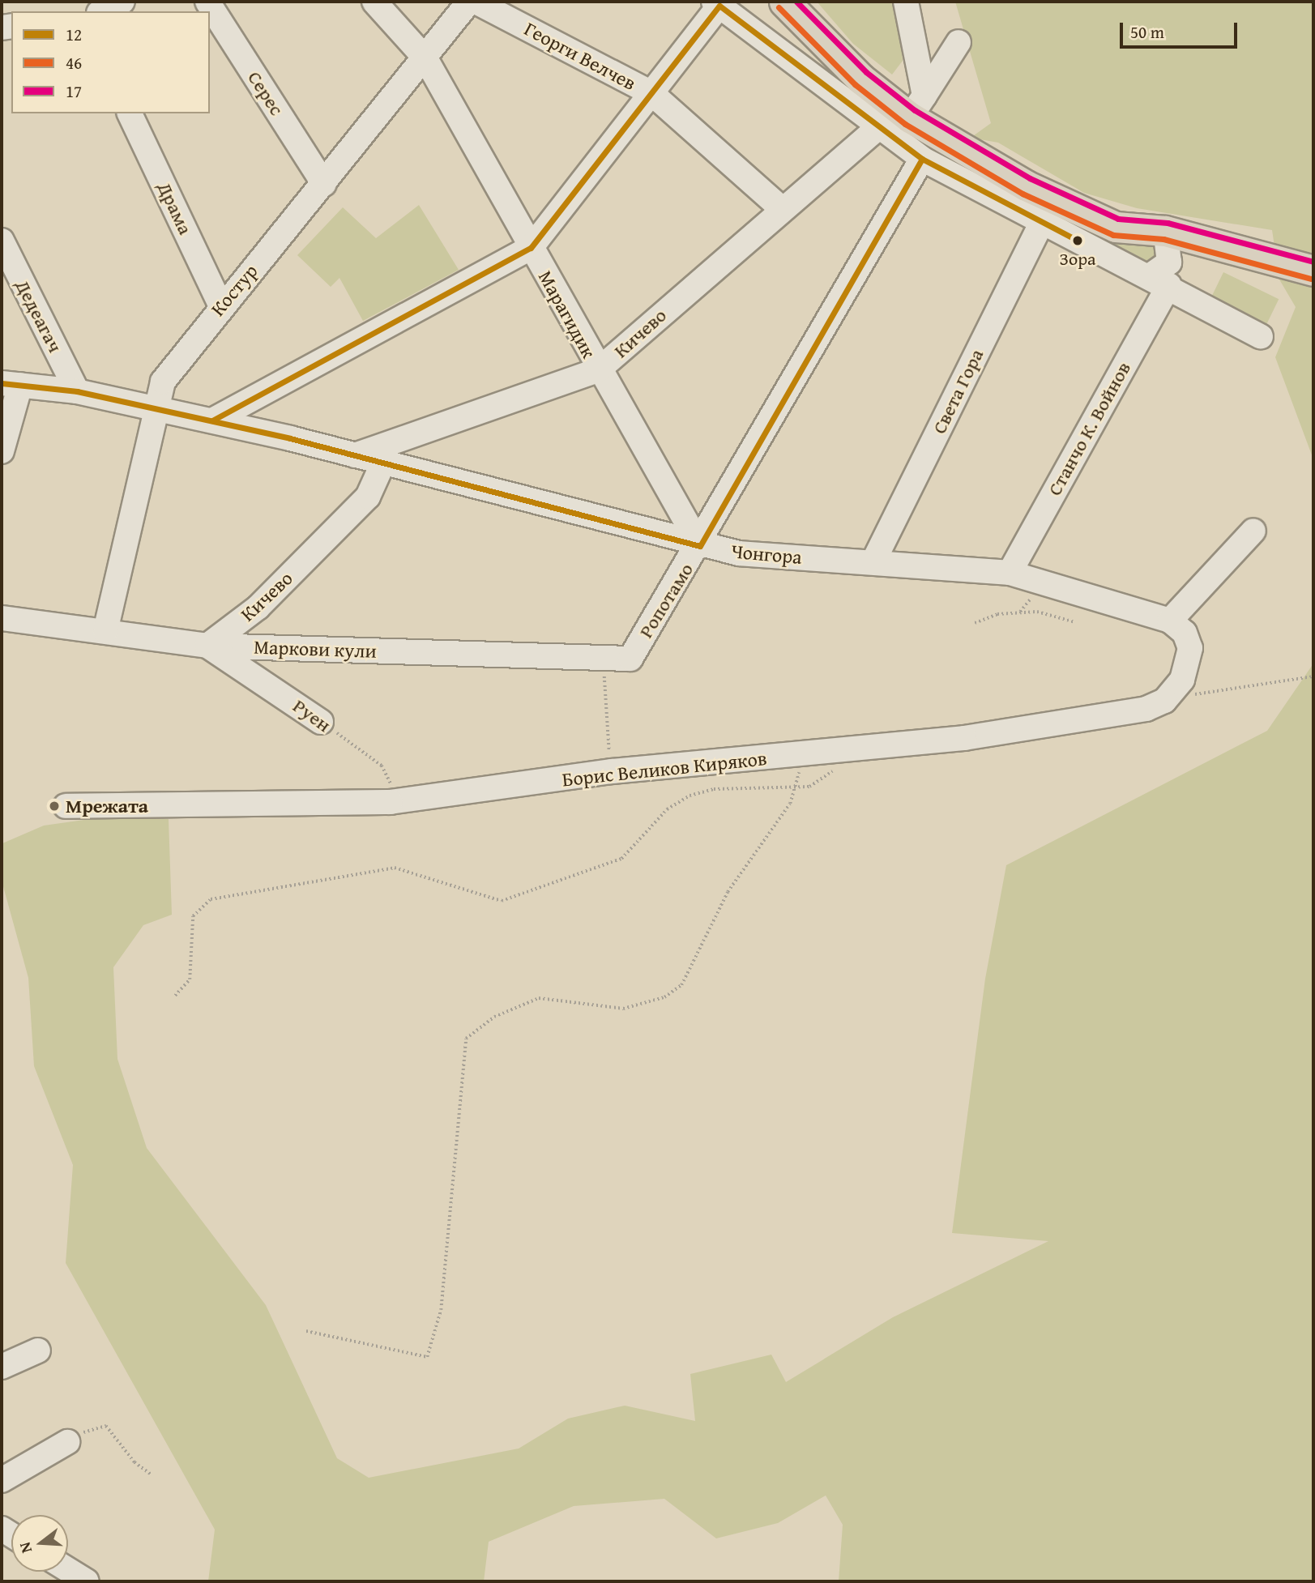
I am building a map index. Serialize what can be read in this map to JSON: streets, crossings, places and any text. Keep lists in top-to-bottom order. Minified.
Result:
{"streets":{"street":["Георги Велчев","Серес","Драма","Костур","Марагидик","Дедеагач","Кичево","Света Гора","Станчо К. Войнов","Чонгора","Ропотамо","Маркови кули","Руен","Борис Великов Киряков"]},"crossings":[["Георги Велчев","Кичево"],["Серес","Костур"],["Драма","Костур"],["Костур","Марагидик"],["Костур","Чонгора"],["Костур","Маркови кули"],["Марагидик","Кичево"],["Марагидик","Чонгора"],["Марагидик","Ропотамо"],["Дедеагач","Чонгора"],["Кичево","Чонгора"],["Кичево","Маркови кули"],["Кичево","Руен"],["Света Гора","Чонгора"],["Станчо К. Войнов","Чонгора"],["Чонгора","Ропотамо"],["Чонгора","Борис Великов Киряков"],["Ропотамо","Маркови кули"],["Маркови кули","Руен"],["Руен","Борис Великов Киряков"]],"places":["Зора","Мрежата"],"lines":["transit line 17","transit line 12","transit line 46"],"legend":["12","46","17"],"scale_bar":"50 m","north":"left"}
